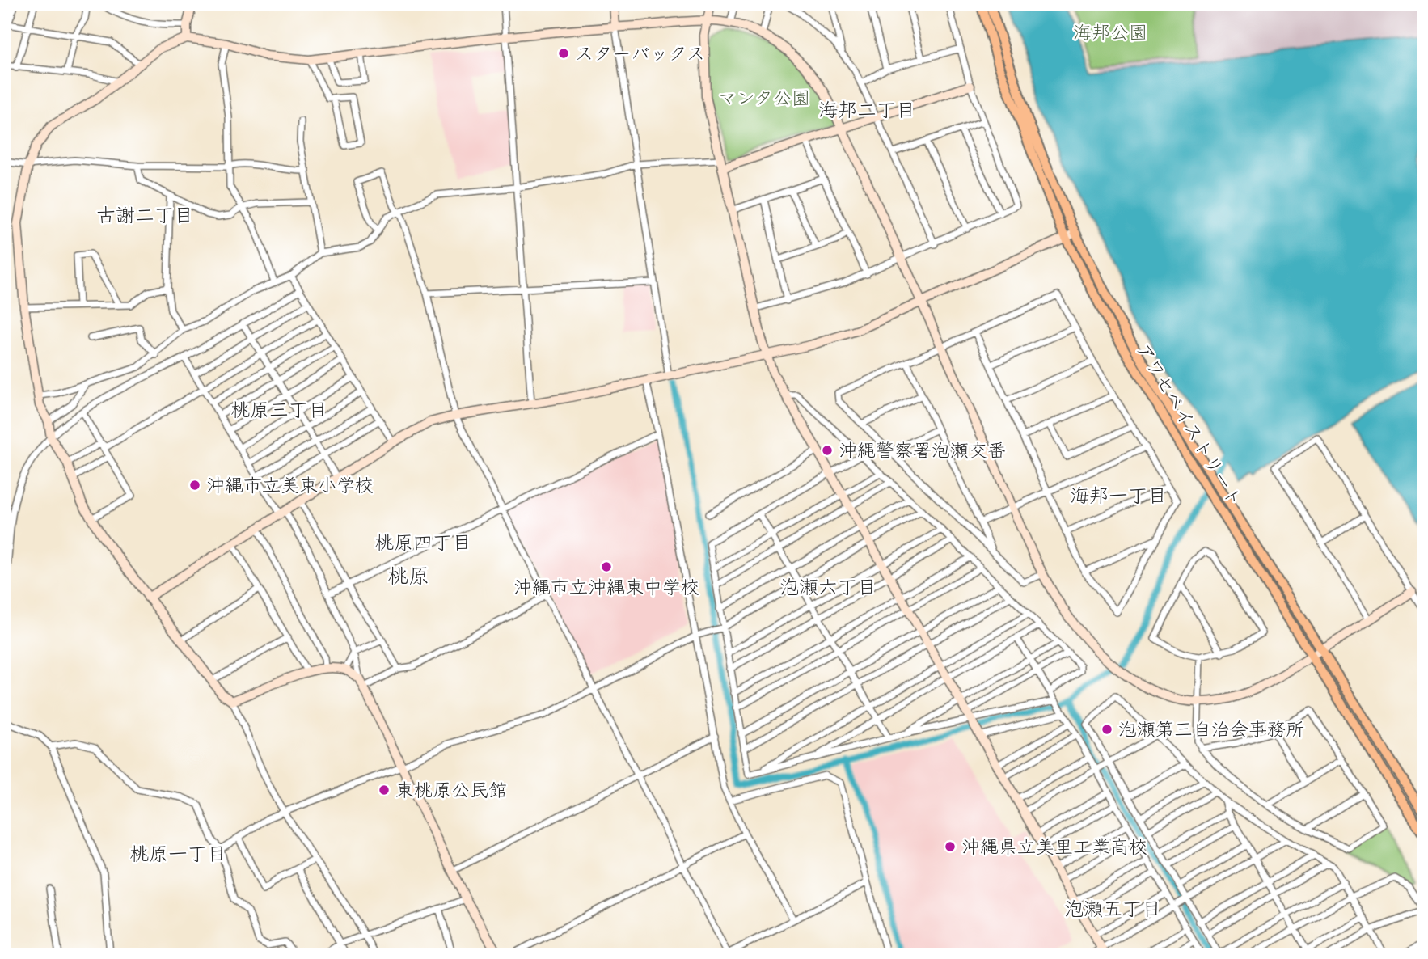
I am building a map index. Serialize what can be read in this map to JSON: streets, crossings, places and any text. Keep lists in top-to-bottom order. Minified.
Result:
{"streets":{"main road":["アワセベイストリート"]},"districts":["海邦二丁目","古謝二丁目","桃原三丁目","海邦一丁目","桃原四丁目","桃原","泡瀬六丁目","桃原一丁目","泡瀬五丁目"],"parks":["海邦公園","マンタ公園"],"places":["スターバックス","沖縄警察署泡瀬交番","沖縄市立美東小学校","沖縄市立沖縄東中学校","泡瀬第三自治会事務所","東桃原公民館","沖縄県立美里工業高校"]}
